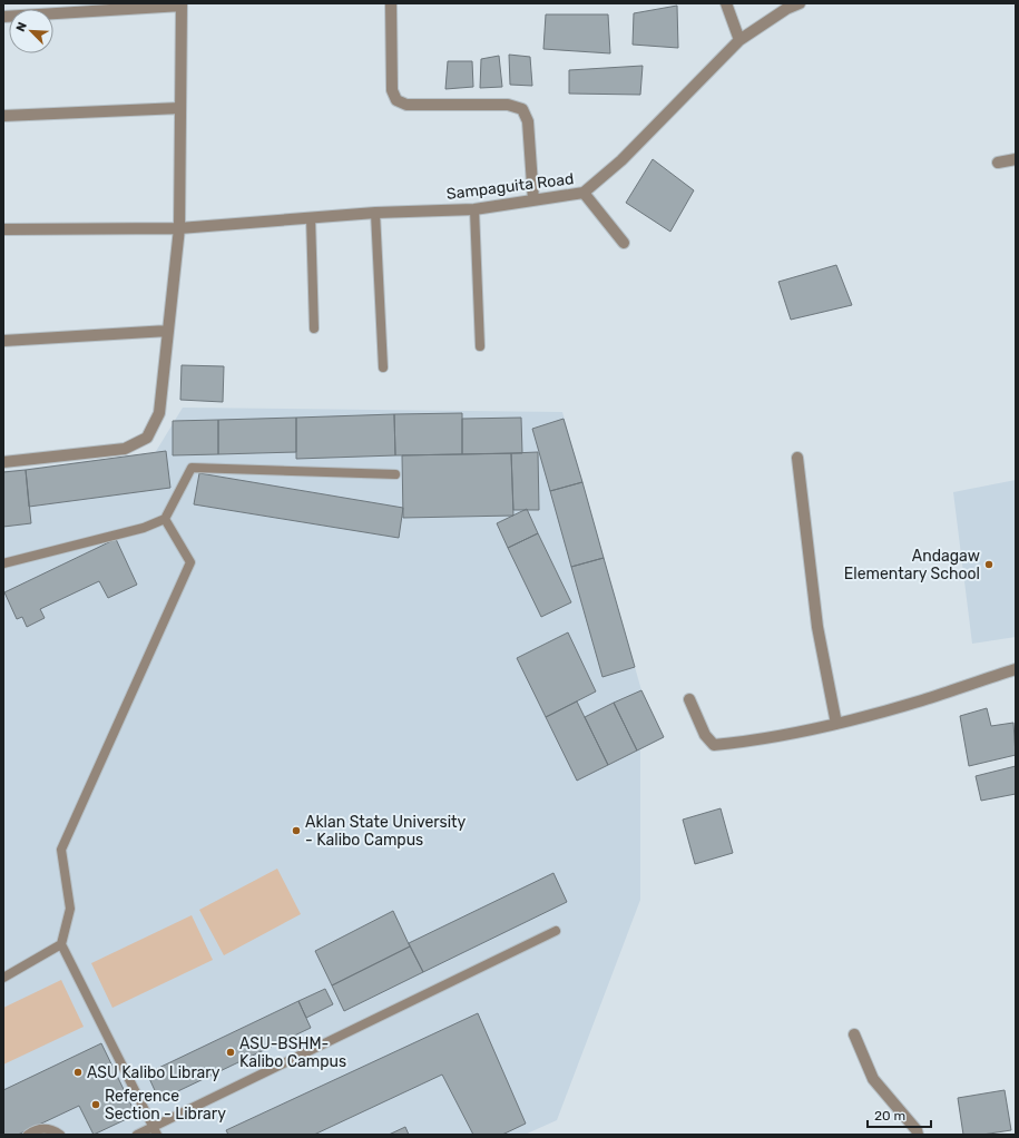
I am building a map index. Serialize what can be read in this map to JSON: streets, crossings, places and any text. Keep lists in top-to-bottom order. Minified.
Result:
{"streets":{"street":["Sampaguita Road"]},"places":["Andagaw Elementary School","Aklan State University - Kalibo Campus","ASU-BSHM- Kalibo Campus","ASU Kalibo Library","Reference Section - Library"],"scale_bar":"20 m","north":"top left"}
